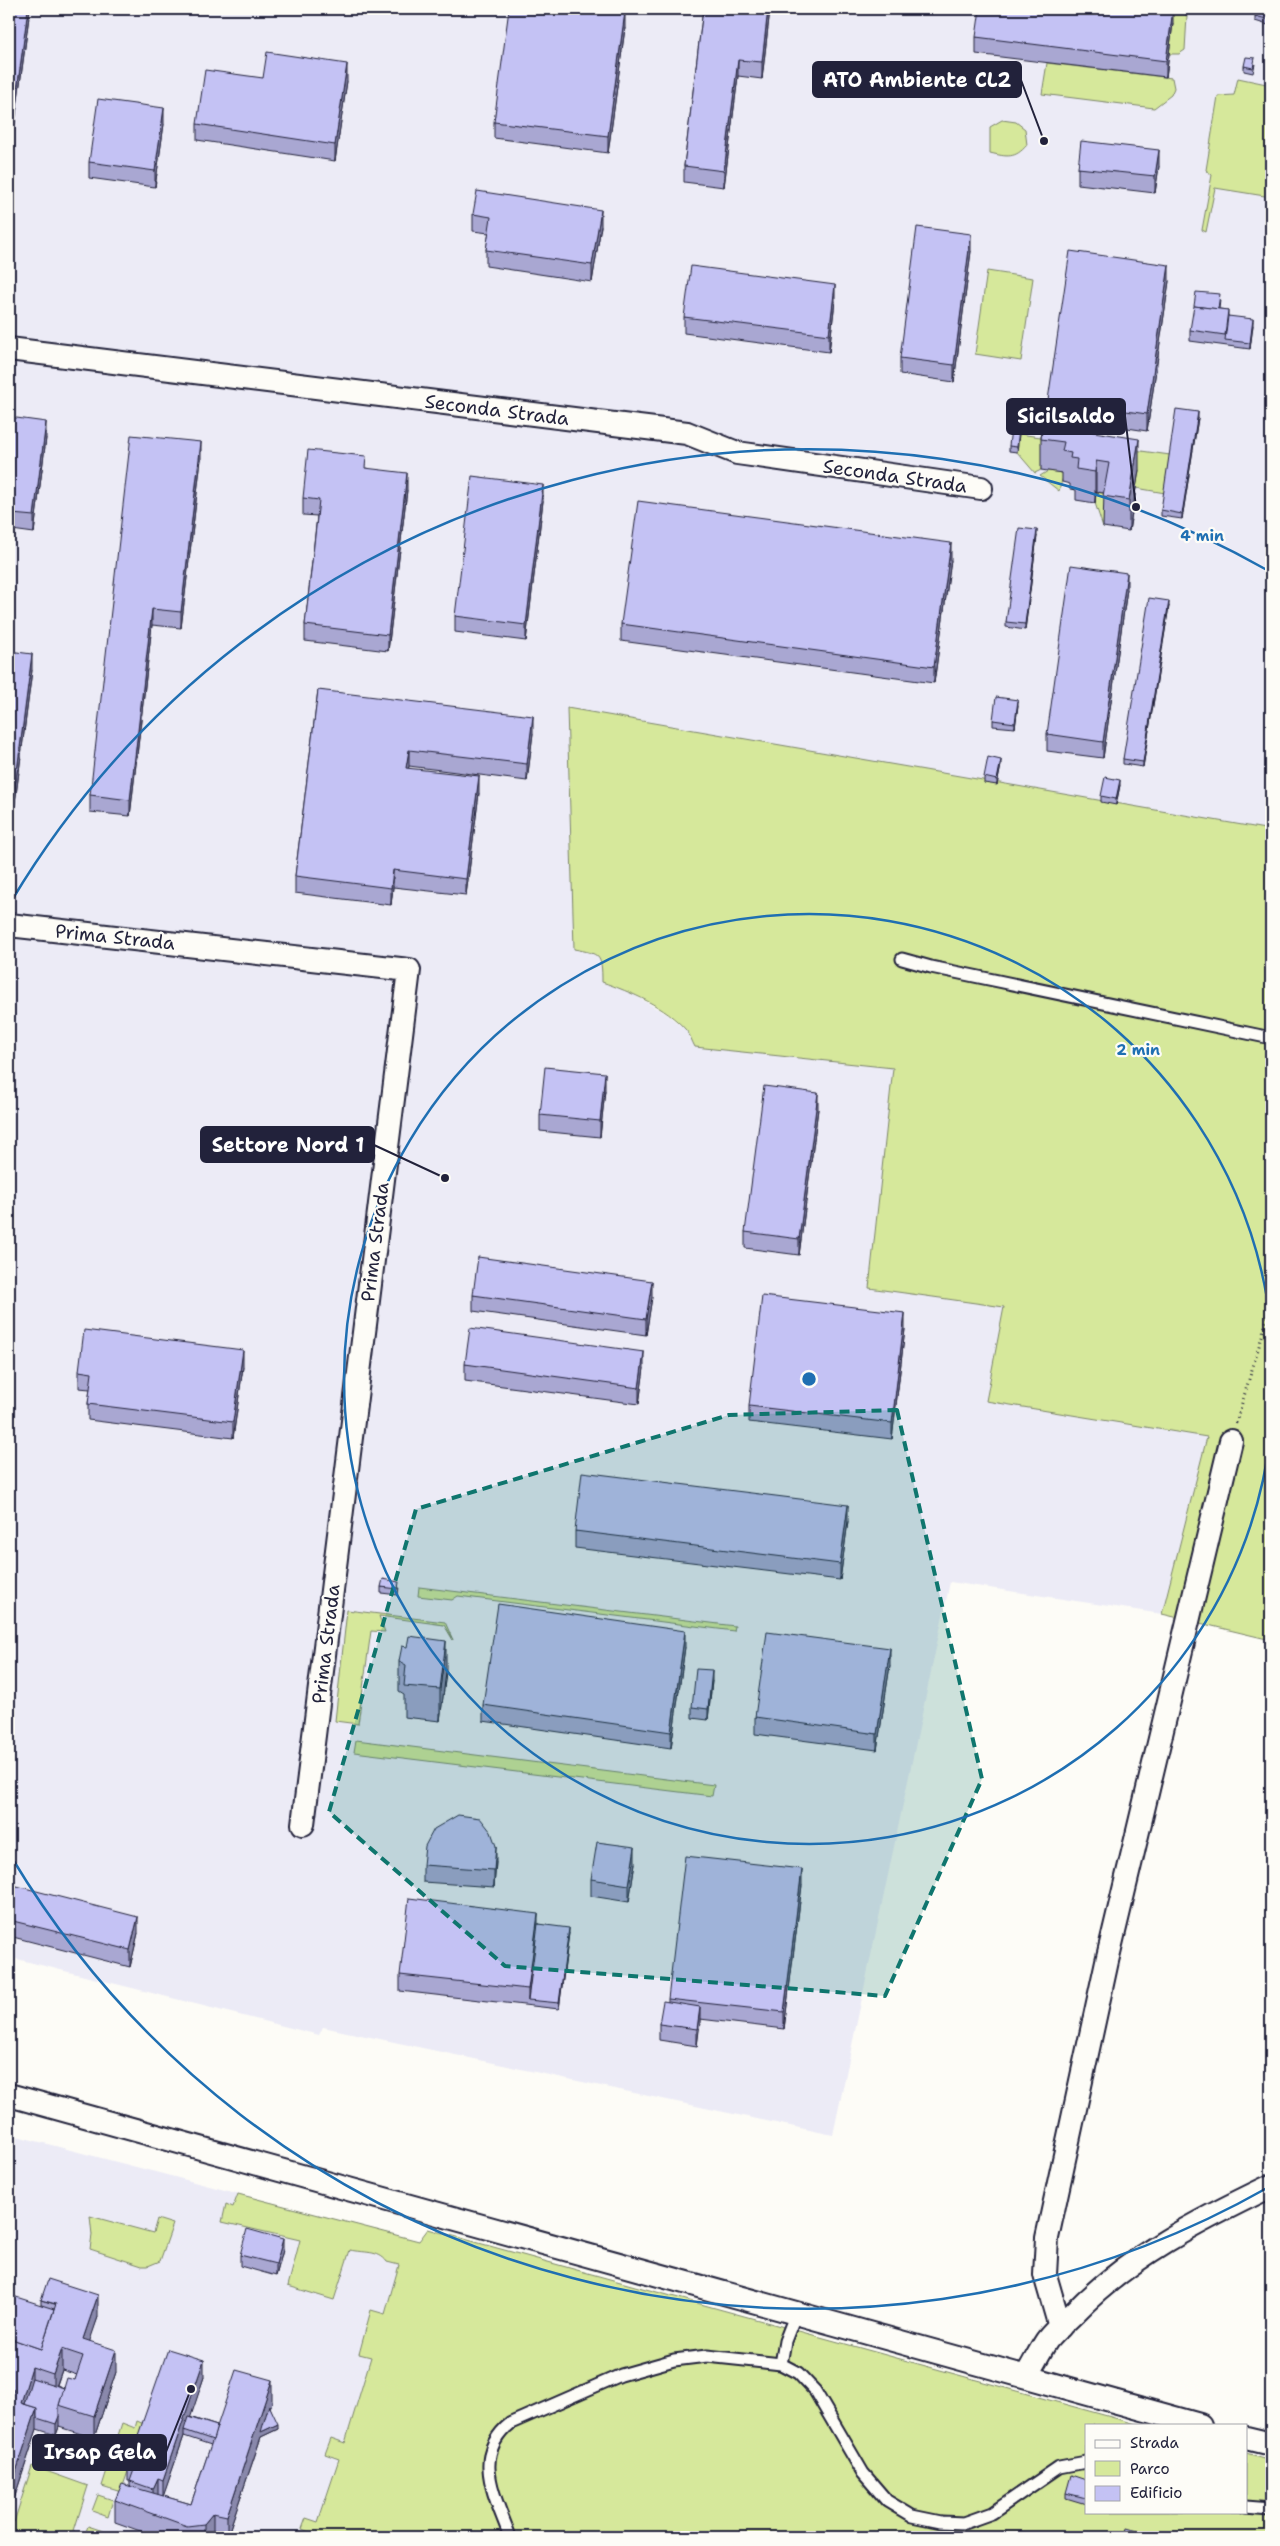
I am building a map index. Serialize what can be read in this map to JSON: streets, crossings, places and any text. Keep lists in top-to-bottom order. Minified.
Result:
{"streets":{"street":["Seconda Strada","Prima Strada"]},"places":["ATO Ambiente CL2","Sicilsaldo","Settore Nord 1","Irsap Gela"],"legend":["Strada","Parco","Edificio"],"rings":["4 min","2 min"]}
